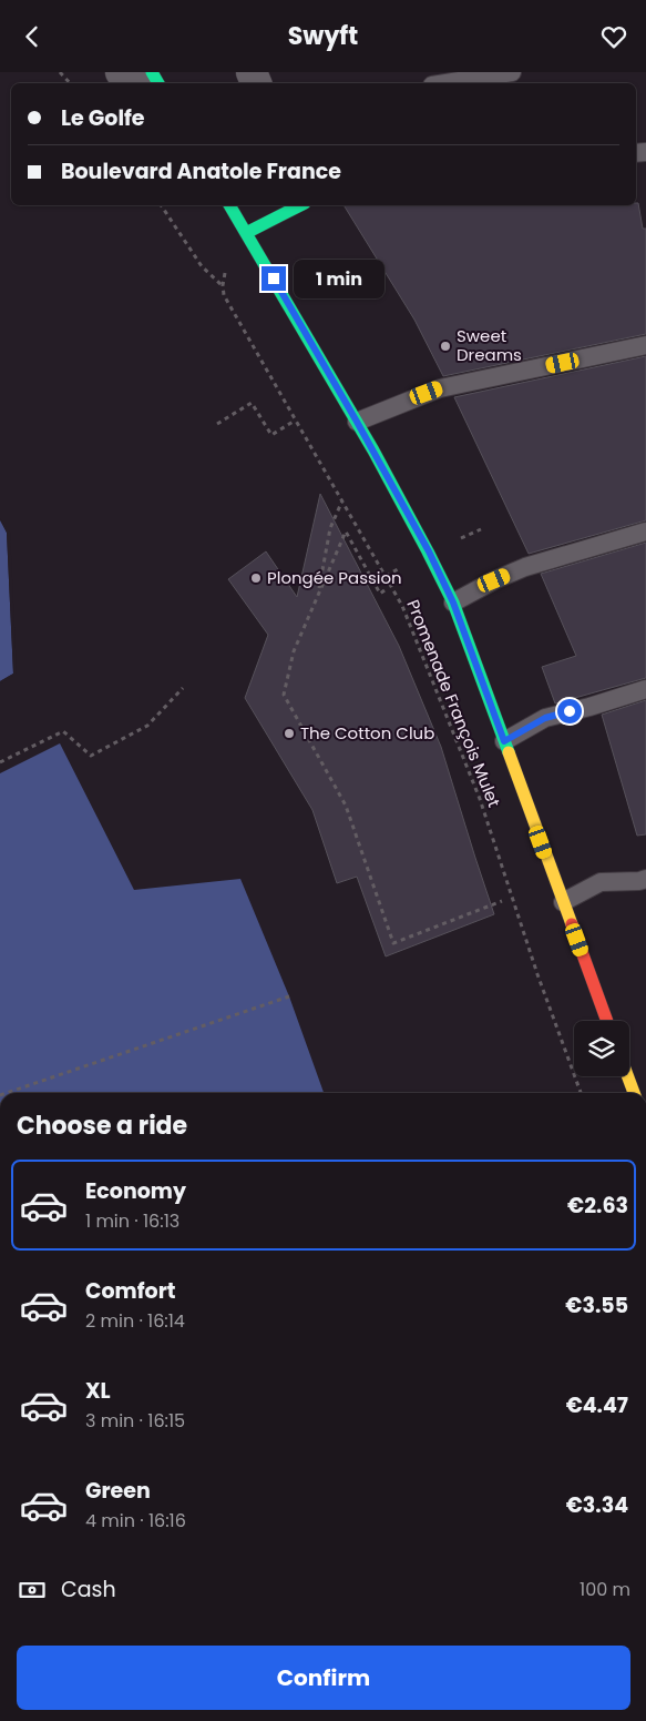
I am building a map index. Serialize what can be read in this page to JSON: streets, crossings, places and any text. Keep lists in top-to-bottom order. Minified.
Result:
{"streets":{"path":["Promenade François Mulet"]},"places":["Sweet Dreams","Plongée Passion","The Cotton Club"],"page":{"header":"Swyft","banner":["Le Golfe","Boulevard Anatole France"],"bubble":"1 min","heading":"Choose a ride","list":[{"name":"Economy","note":"1 min · 16:13","value":"€2.63"},{"name":"Comfort","note":"2 min · 16:14","value":"€3.55"},{"name":"XL","note":"3 min · 16:15","value":"€4.47"},{"name":"Green","note":"4 min · 16:16","value":"€3.34"}],"pay":["Cash","100 m"],"buttons":"Confirm"}}
